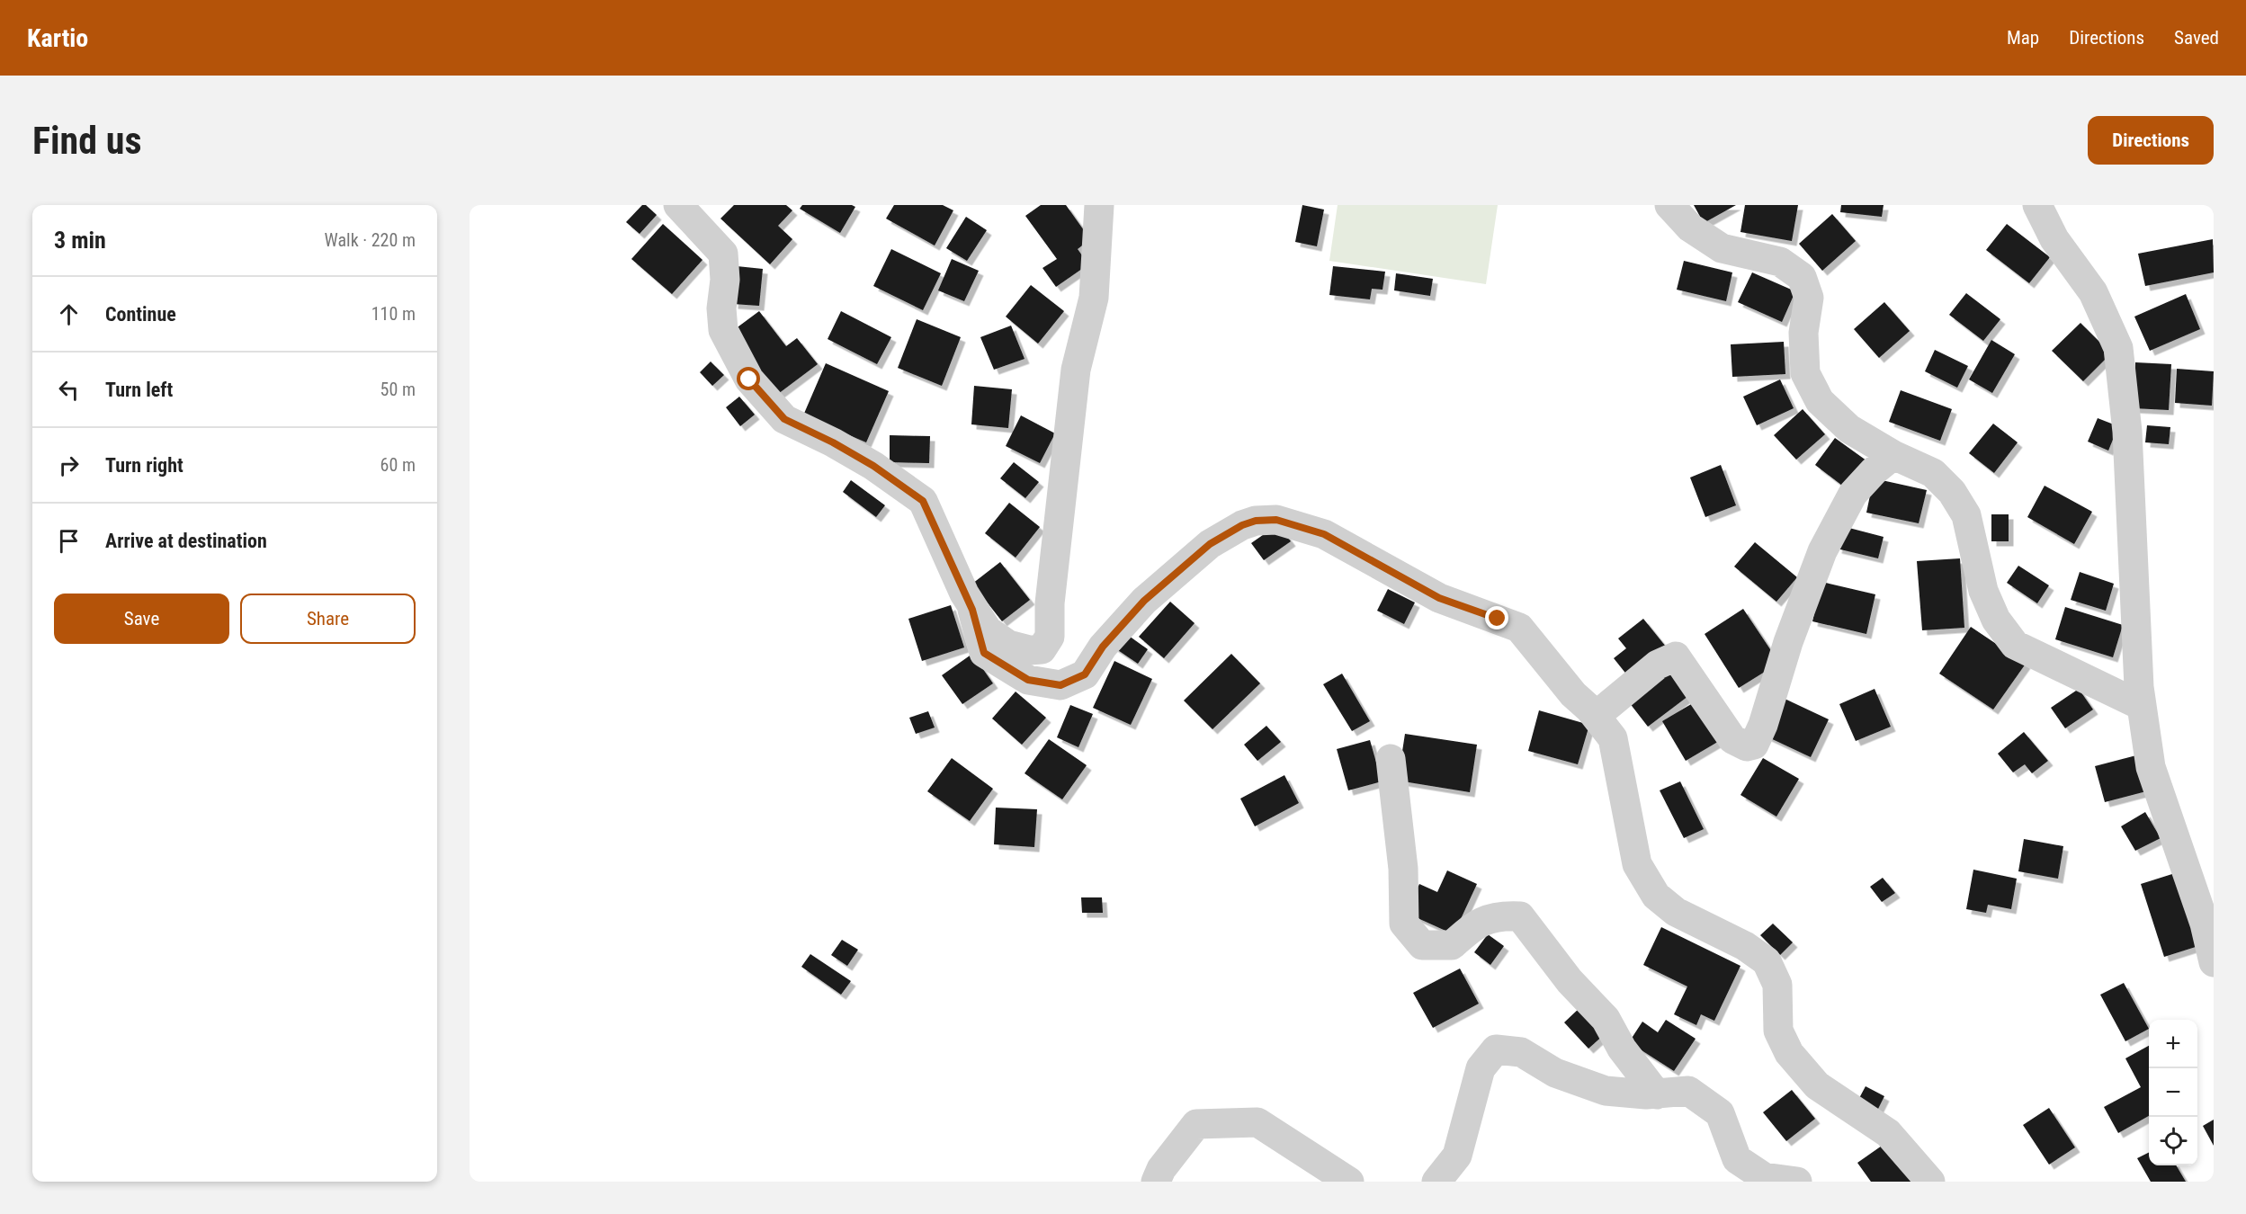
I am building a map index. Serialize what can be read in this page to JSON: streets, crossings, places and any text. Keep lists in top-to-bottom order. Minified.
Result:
{"page":{"header":"Kartio","nav":["Map","Directions","Saved"],"buttons":["Directions",["Save","Share"]],"title":"Find us","heading":["3 min","Walk · 220 m"],"list":[["Continue","110 m"],["Turn left","50 m"],["Turn right","60 m"],"Arrive at destination"],"map_buttons":["+","−"]}}
